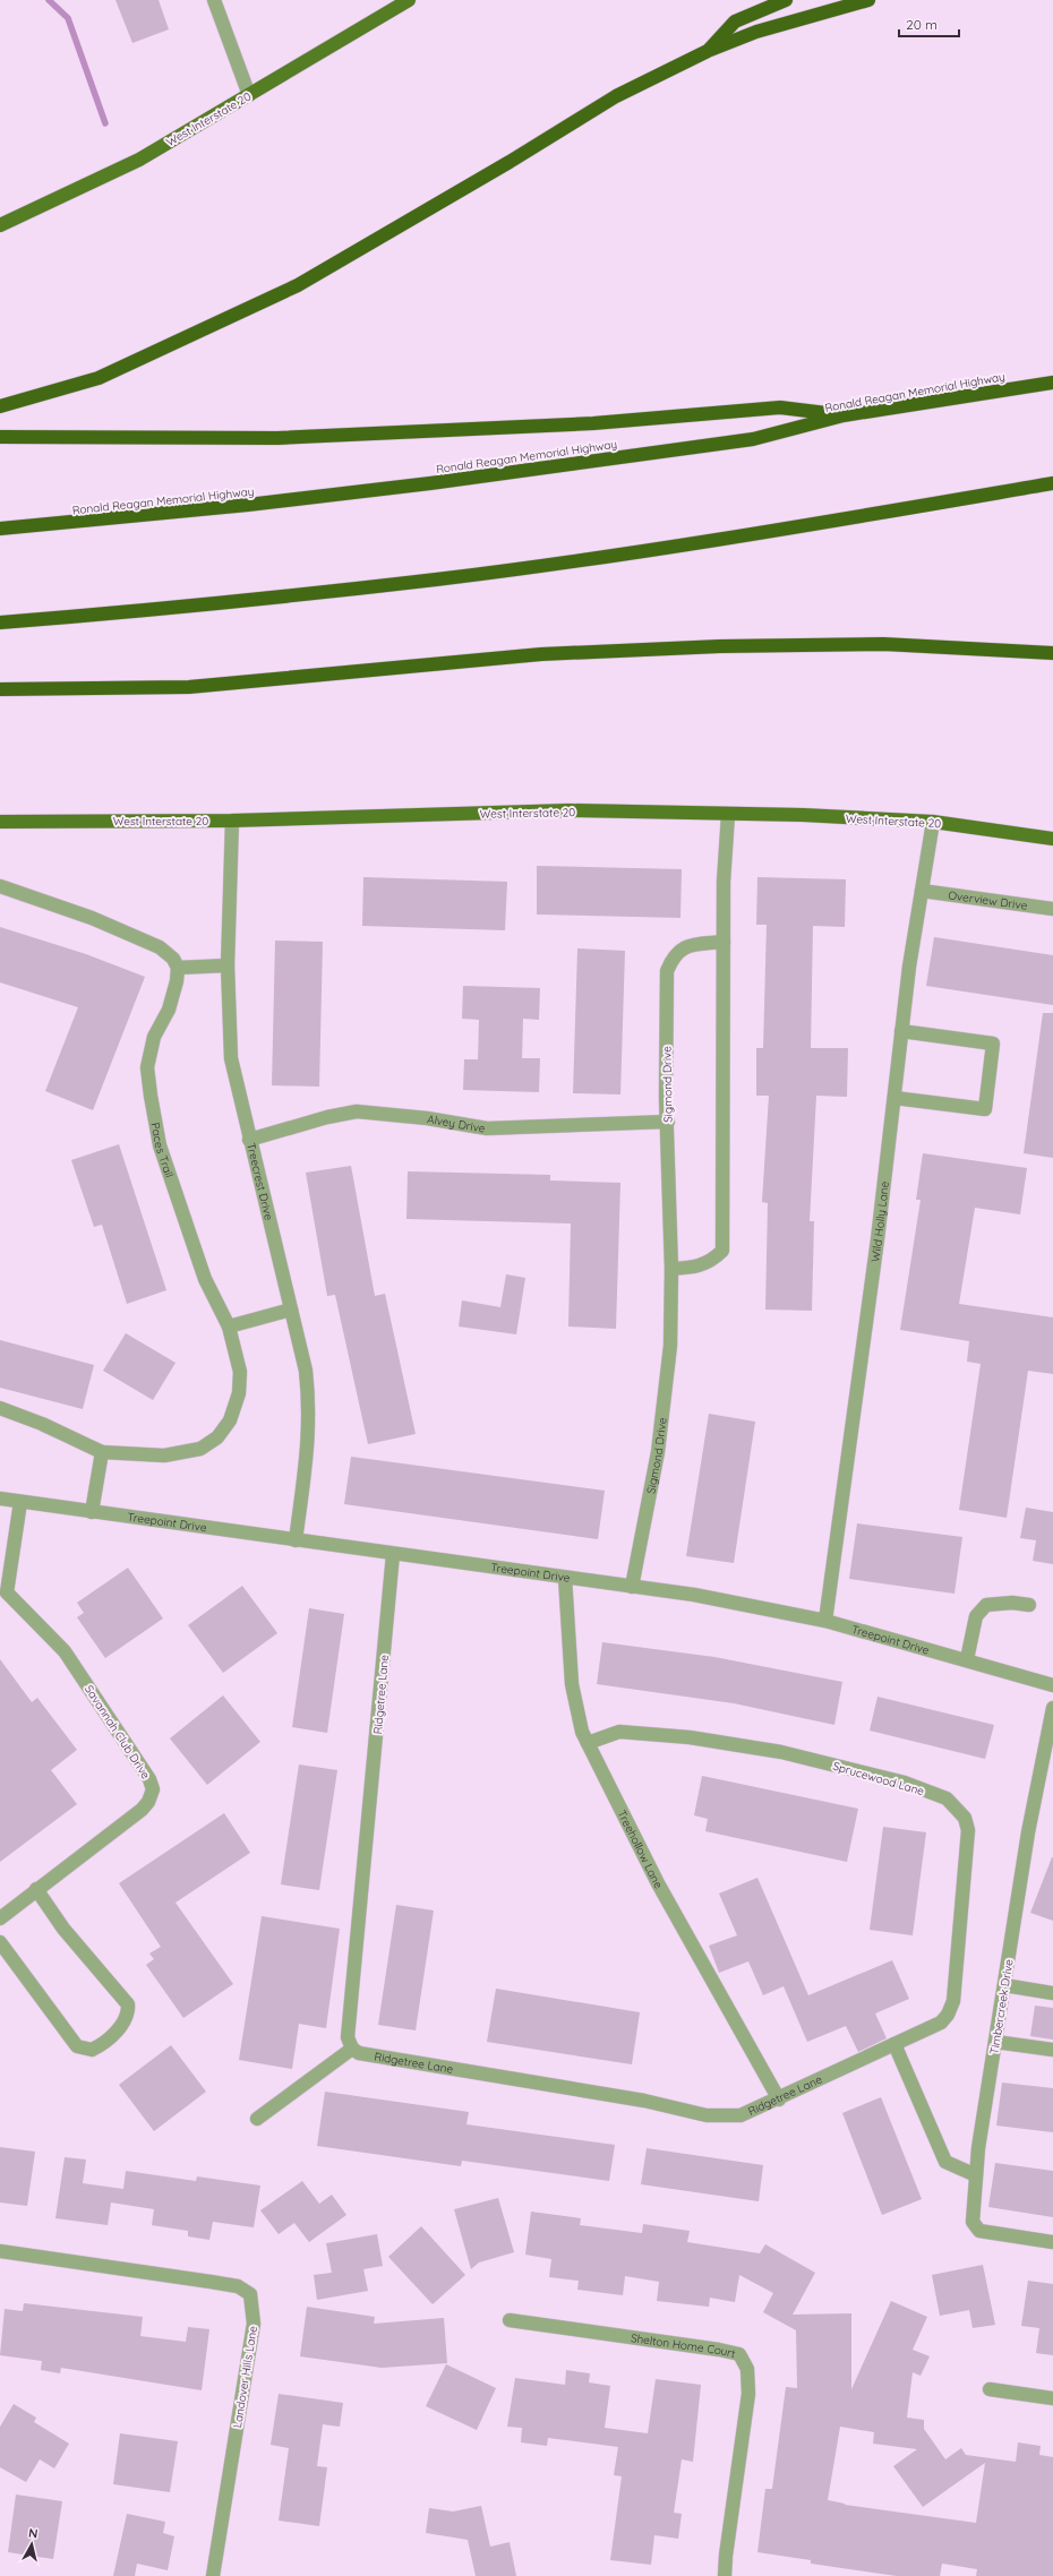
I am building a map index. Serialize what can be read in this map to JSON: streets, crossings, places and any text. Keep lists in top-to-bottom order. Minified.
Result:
{"streets":{"highway":["Ronald Reagan Memorial Highway"],"main road":["West Interstate 20"],"street":["Overview Drive","Sigmond Drive","Alvey Drive","Paces Trail","Treecrest Drive","Wild Holly Lane","Treepoint Drive","Ridgetree Lane","Savannah Club Drive","Sprucewood Lane","Treehollow Lane","Timbercreek Drive","Shelton Home Court","Landover Hills Lane"]},"crossings":[["West Interstate 20","Treecrest Drive"],["West Interstate 20","Wild Holly Lane"],["Overview Drive","Wild Holly Lane"],["Sigmond Drive","Alvey Drive"],["Sigmond Drive","Treepoint Drive"],["Alvey Drive","Treecrest Drive"],["Treecrest Drive","Treepoint Drive"],["Wild Holly Lane","Treepoint Drive"],["Treepoint Drive","Ridgetree Lane"],["Treepoint Drive","Savannah Club Drive"],["Treepoint Drive","Treehollow Lane"],["Ridgetree Lane","Sprucewood Lane"],["Ridgetree Lane","Treehollow Lane"],["Sprucewood Lane","Treehollow Lane"]],"scale_bar":"20 m","north":"top"}
